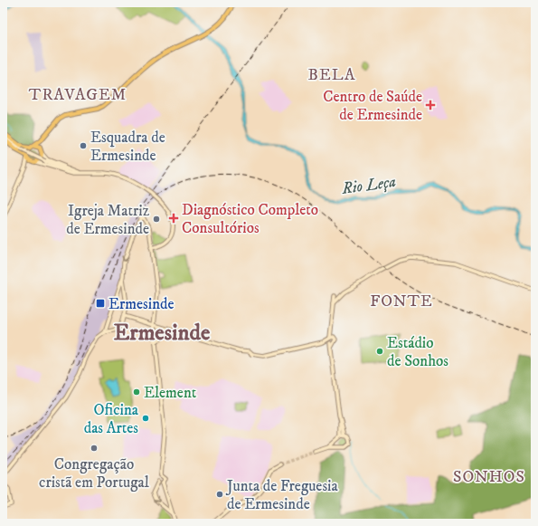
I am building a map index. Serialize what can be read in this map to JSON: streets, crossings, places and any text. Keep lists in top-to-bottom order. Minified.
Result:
{"districts":["BELA","TRAVAGEM","FONTE","Ermesinde","SONHOS"],"water":["Rio Leça"],"places":{"health":["Centro de Saúde de Ermesinde","Diagnóstico Completo Consultórios"],"other":["Esquadra de Ermesinde","Igreja Matriz de Ermesinde","Estádio de Sonhos","Element","Oficina das Artes","Congregação cristã em Portugal","Junta de Freguesia de Ermesinde"],"transit":["Ermesinde"]}}
